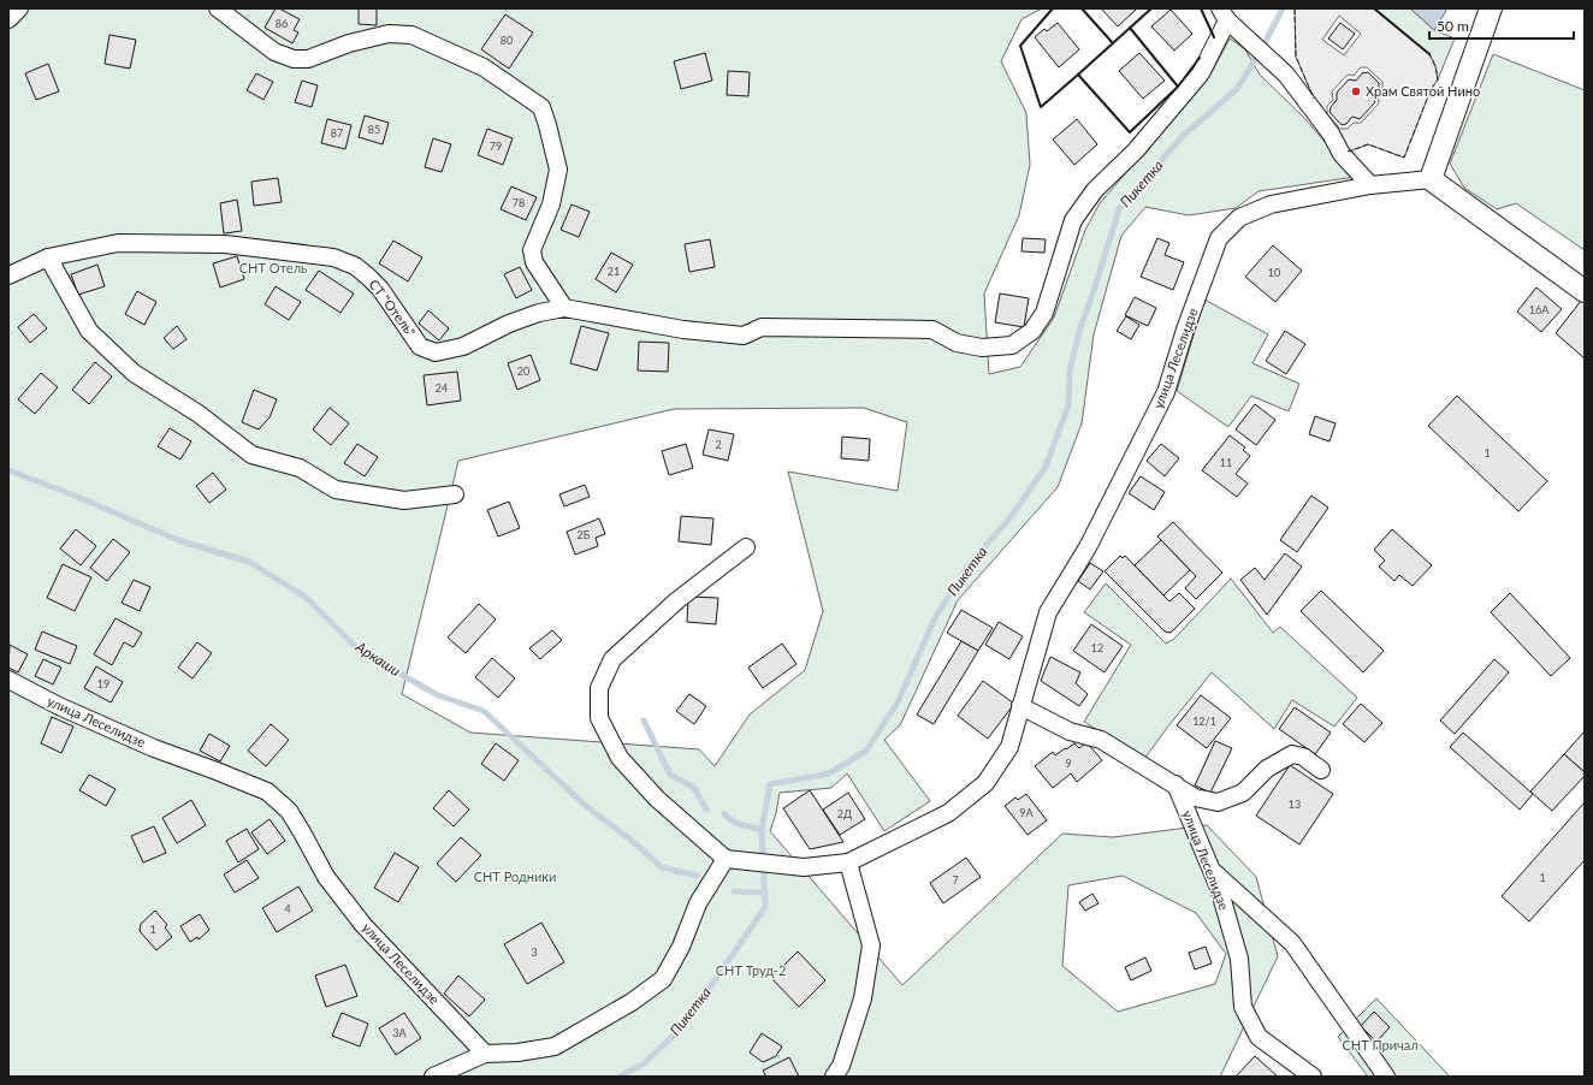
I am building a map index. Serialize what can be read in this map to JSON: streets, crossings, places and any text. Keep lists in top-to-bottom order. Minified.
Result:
{"streets":{"street":["СТ \"Отель\"","улица Леселидзе"]},"water":["Пикетка","Аркаши"],"parks":["СНТ Отель","СНТ Родники","СНТ Труд-2","СНТ Причал"],"places":["Храм Святой Нино"],"house_numbers":["86","80","85","87","79","78","21","10","16А","20","24","2","1","11","2Б","12","19","12/1","9","13","9А","2Д","1","7","4","1","3","3А"],"scale_bar":"50 m"}
